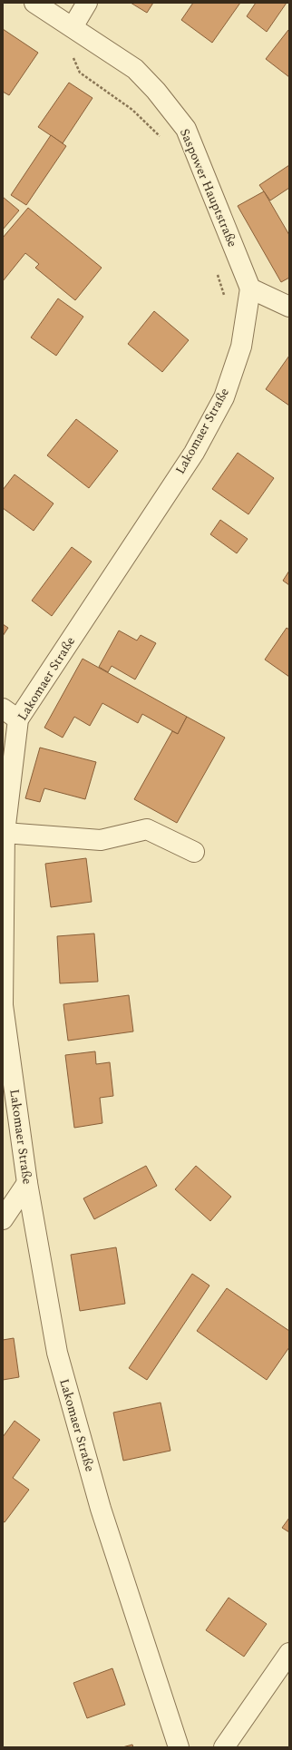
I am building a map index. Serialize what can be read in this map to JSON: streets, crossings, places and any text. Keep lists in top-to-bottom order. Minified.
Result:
{"streets":{"street":["Saspower Hauptstraße","Lakomaer Straße"]},"crossings":[["Saspower Hauptstraße","Lakomaer Straße"]]}
